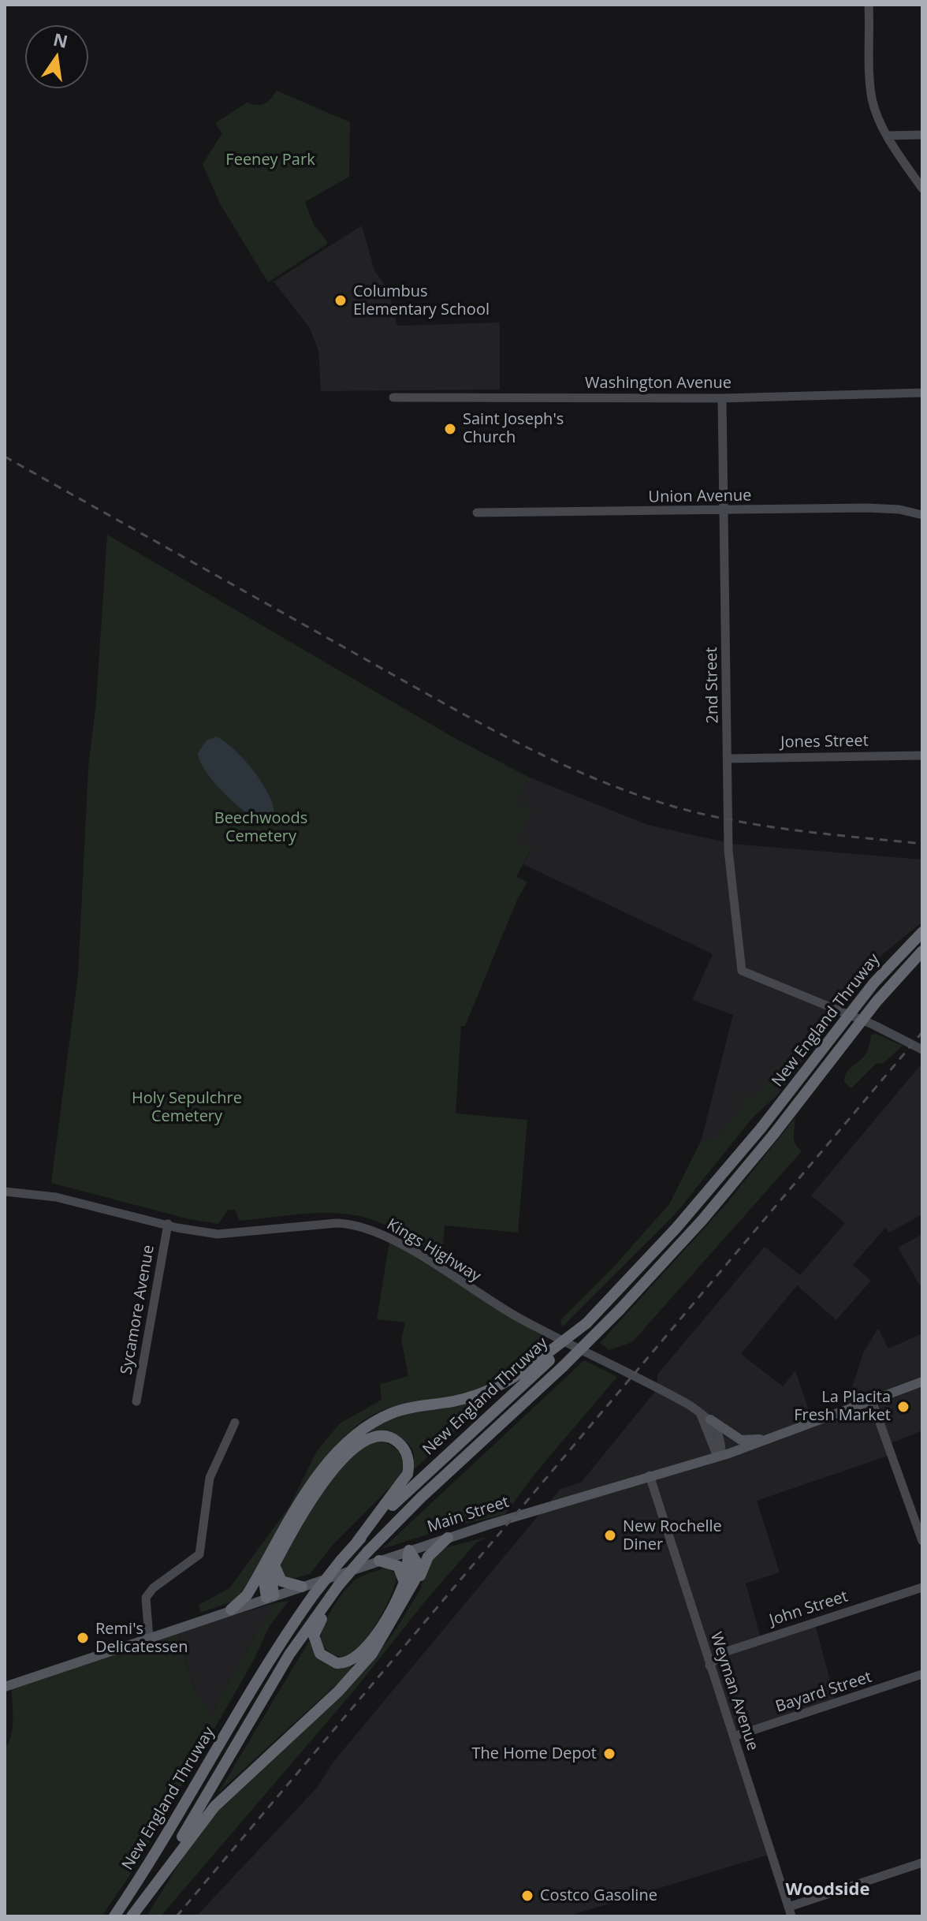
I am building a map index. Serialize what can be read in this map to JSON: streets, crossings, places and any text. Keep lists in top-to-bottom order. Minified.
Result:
{"streets":{"highway":["New England Thruway"],"main road":["Main Street"],"street":["Washington Avenue","Union Avenue","2nd Street","Jones Street","Kings Highway","Sycamore Avenue","John Street","Weyman Avenue","Bayard Street"]},"crossings":[["Washington Avenue","2nd Street"],["Union Avenue","2nd Street"],["2nd Street","Jones Street"],["Kings Highway","Sycamore Avenue"],["Main Street","Weyman Avenue"],["John Street","Weyman Avenue"],["Weyman Avenue","Bayard Street"]],"districts":["Woodside"],"parks":["Feeney Park","Beechwoods Cemetery","Holy Sepulchre Cemetery"],"places":["Columbus Elementary School","Saint Joseph's Church","La Placita Fresh Market","New Rochelle Diner","Remi's Delicatessen","The Home Depot","Costco Gasoline"],"north":"top"}
